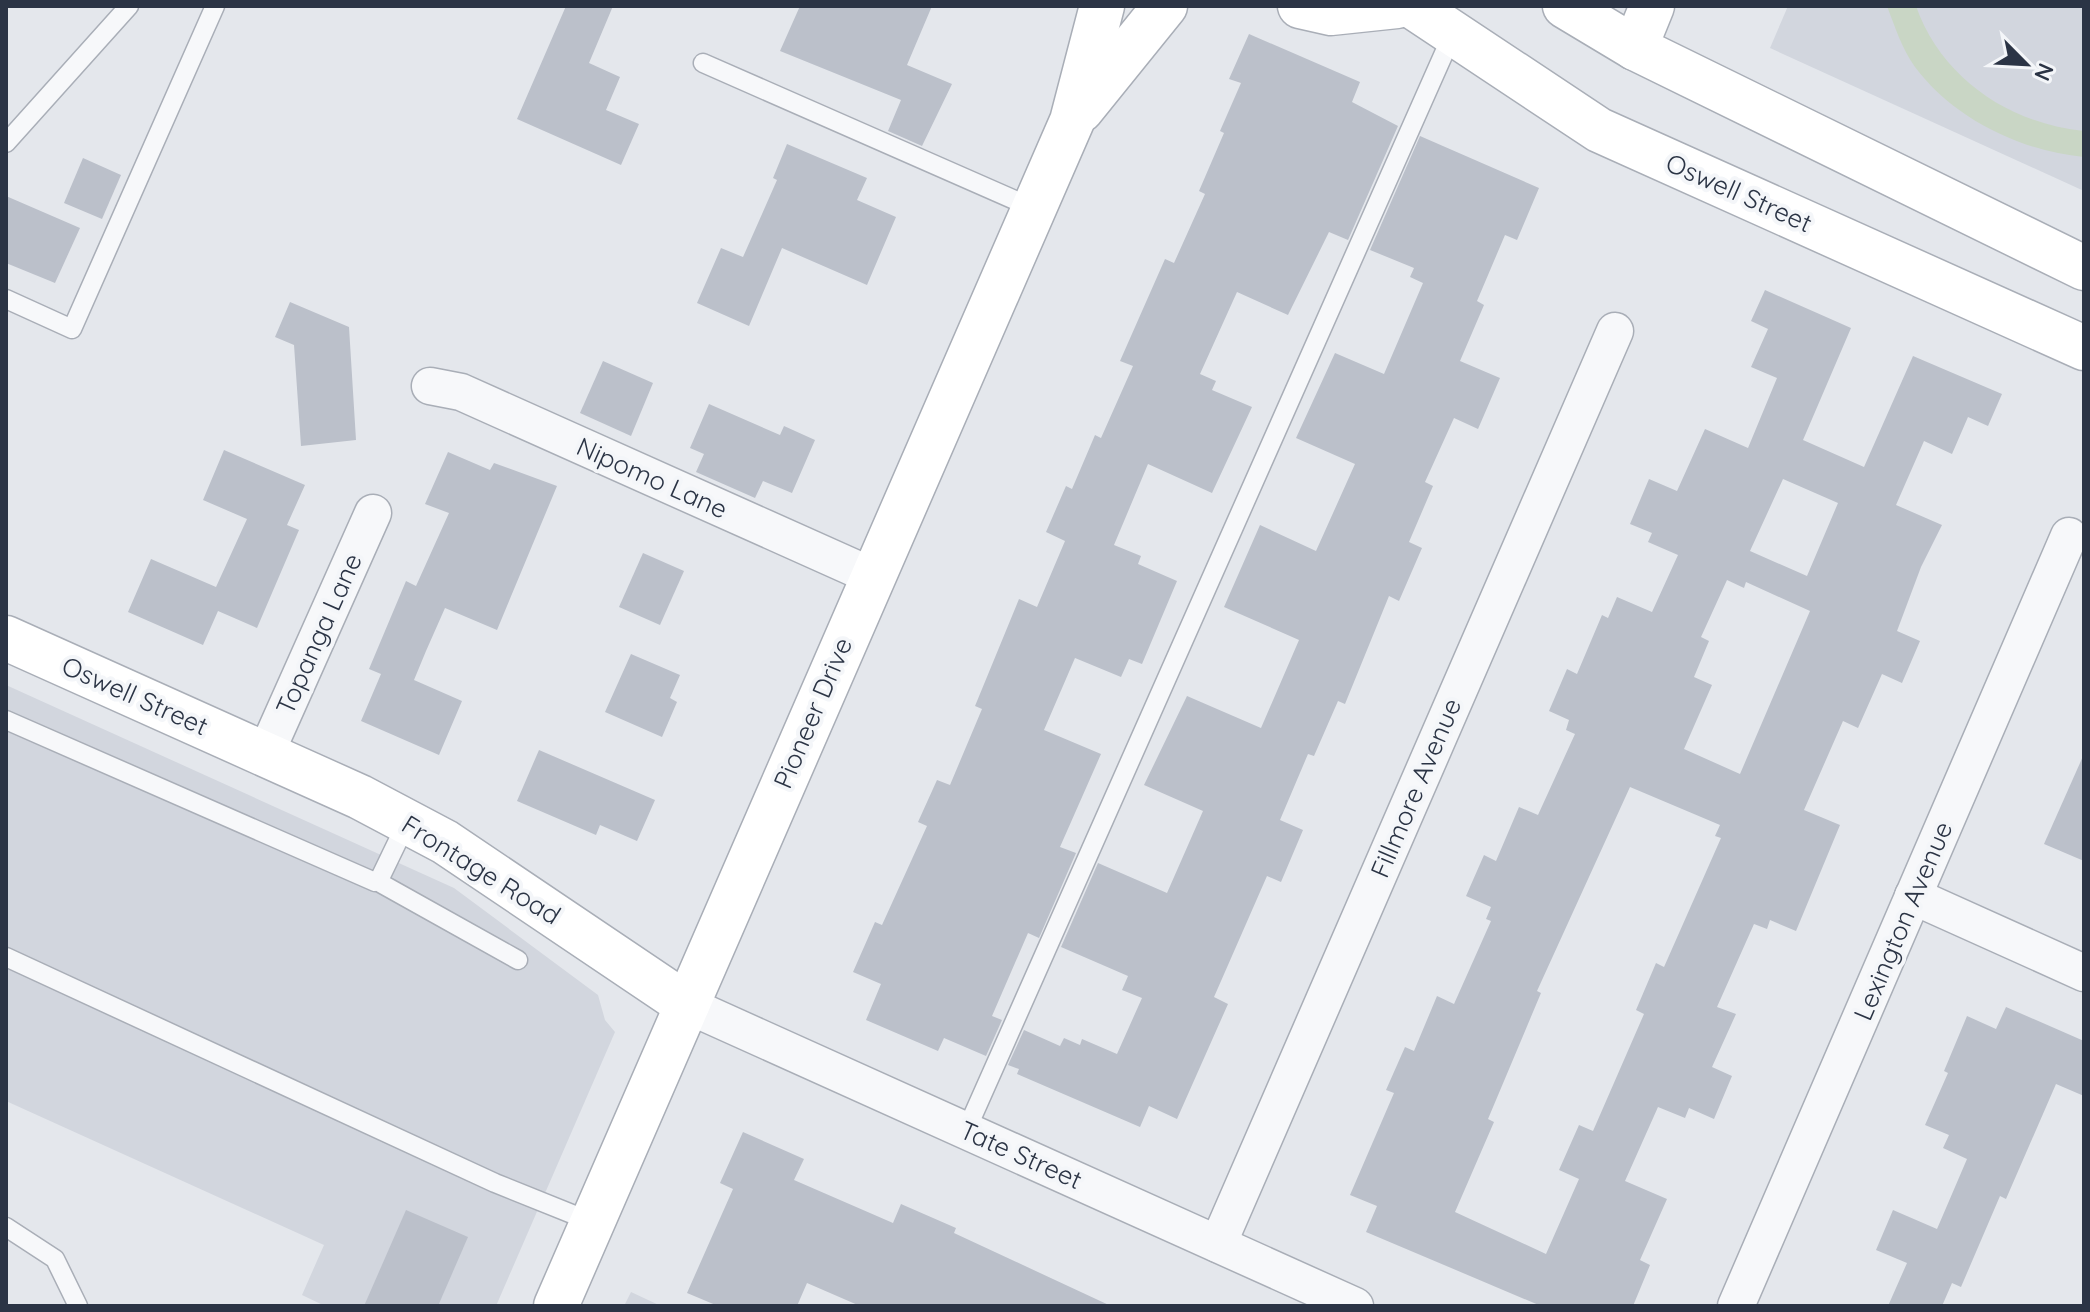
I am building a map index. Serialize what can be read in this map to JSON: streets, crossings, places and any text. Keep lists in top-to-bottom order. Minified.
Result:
{"streets":{"street":["Oswell Street","Nipomo Lane","Topanga Lane","Pioneer Drive","Fillmore Avenue","Frontage Road","Lexington Avenue","Tate Street"]},"crossings":[["Oswell Street","Topanga Lane"],["Oswell Street","Frontage Road"],["Nipomo Lane","Pioneer Drive"],["Topanga Lane","Frontage Road"],["Pioneer Drive","Frontage Road"],["Pioneer Drive","Tate Street"],["Fillmore Avenue","Tate Street"],["Frontage Road","Tate Street"]],"north":"bottom right"}
